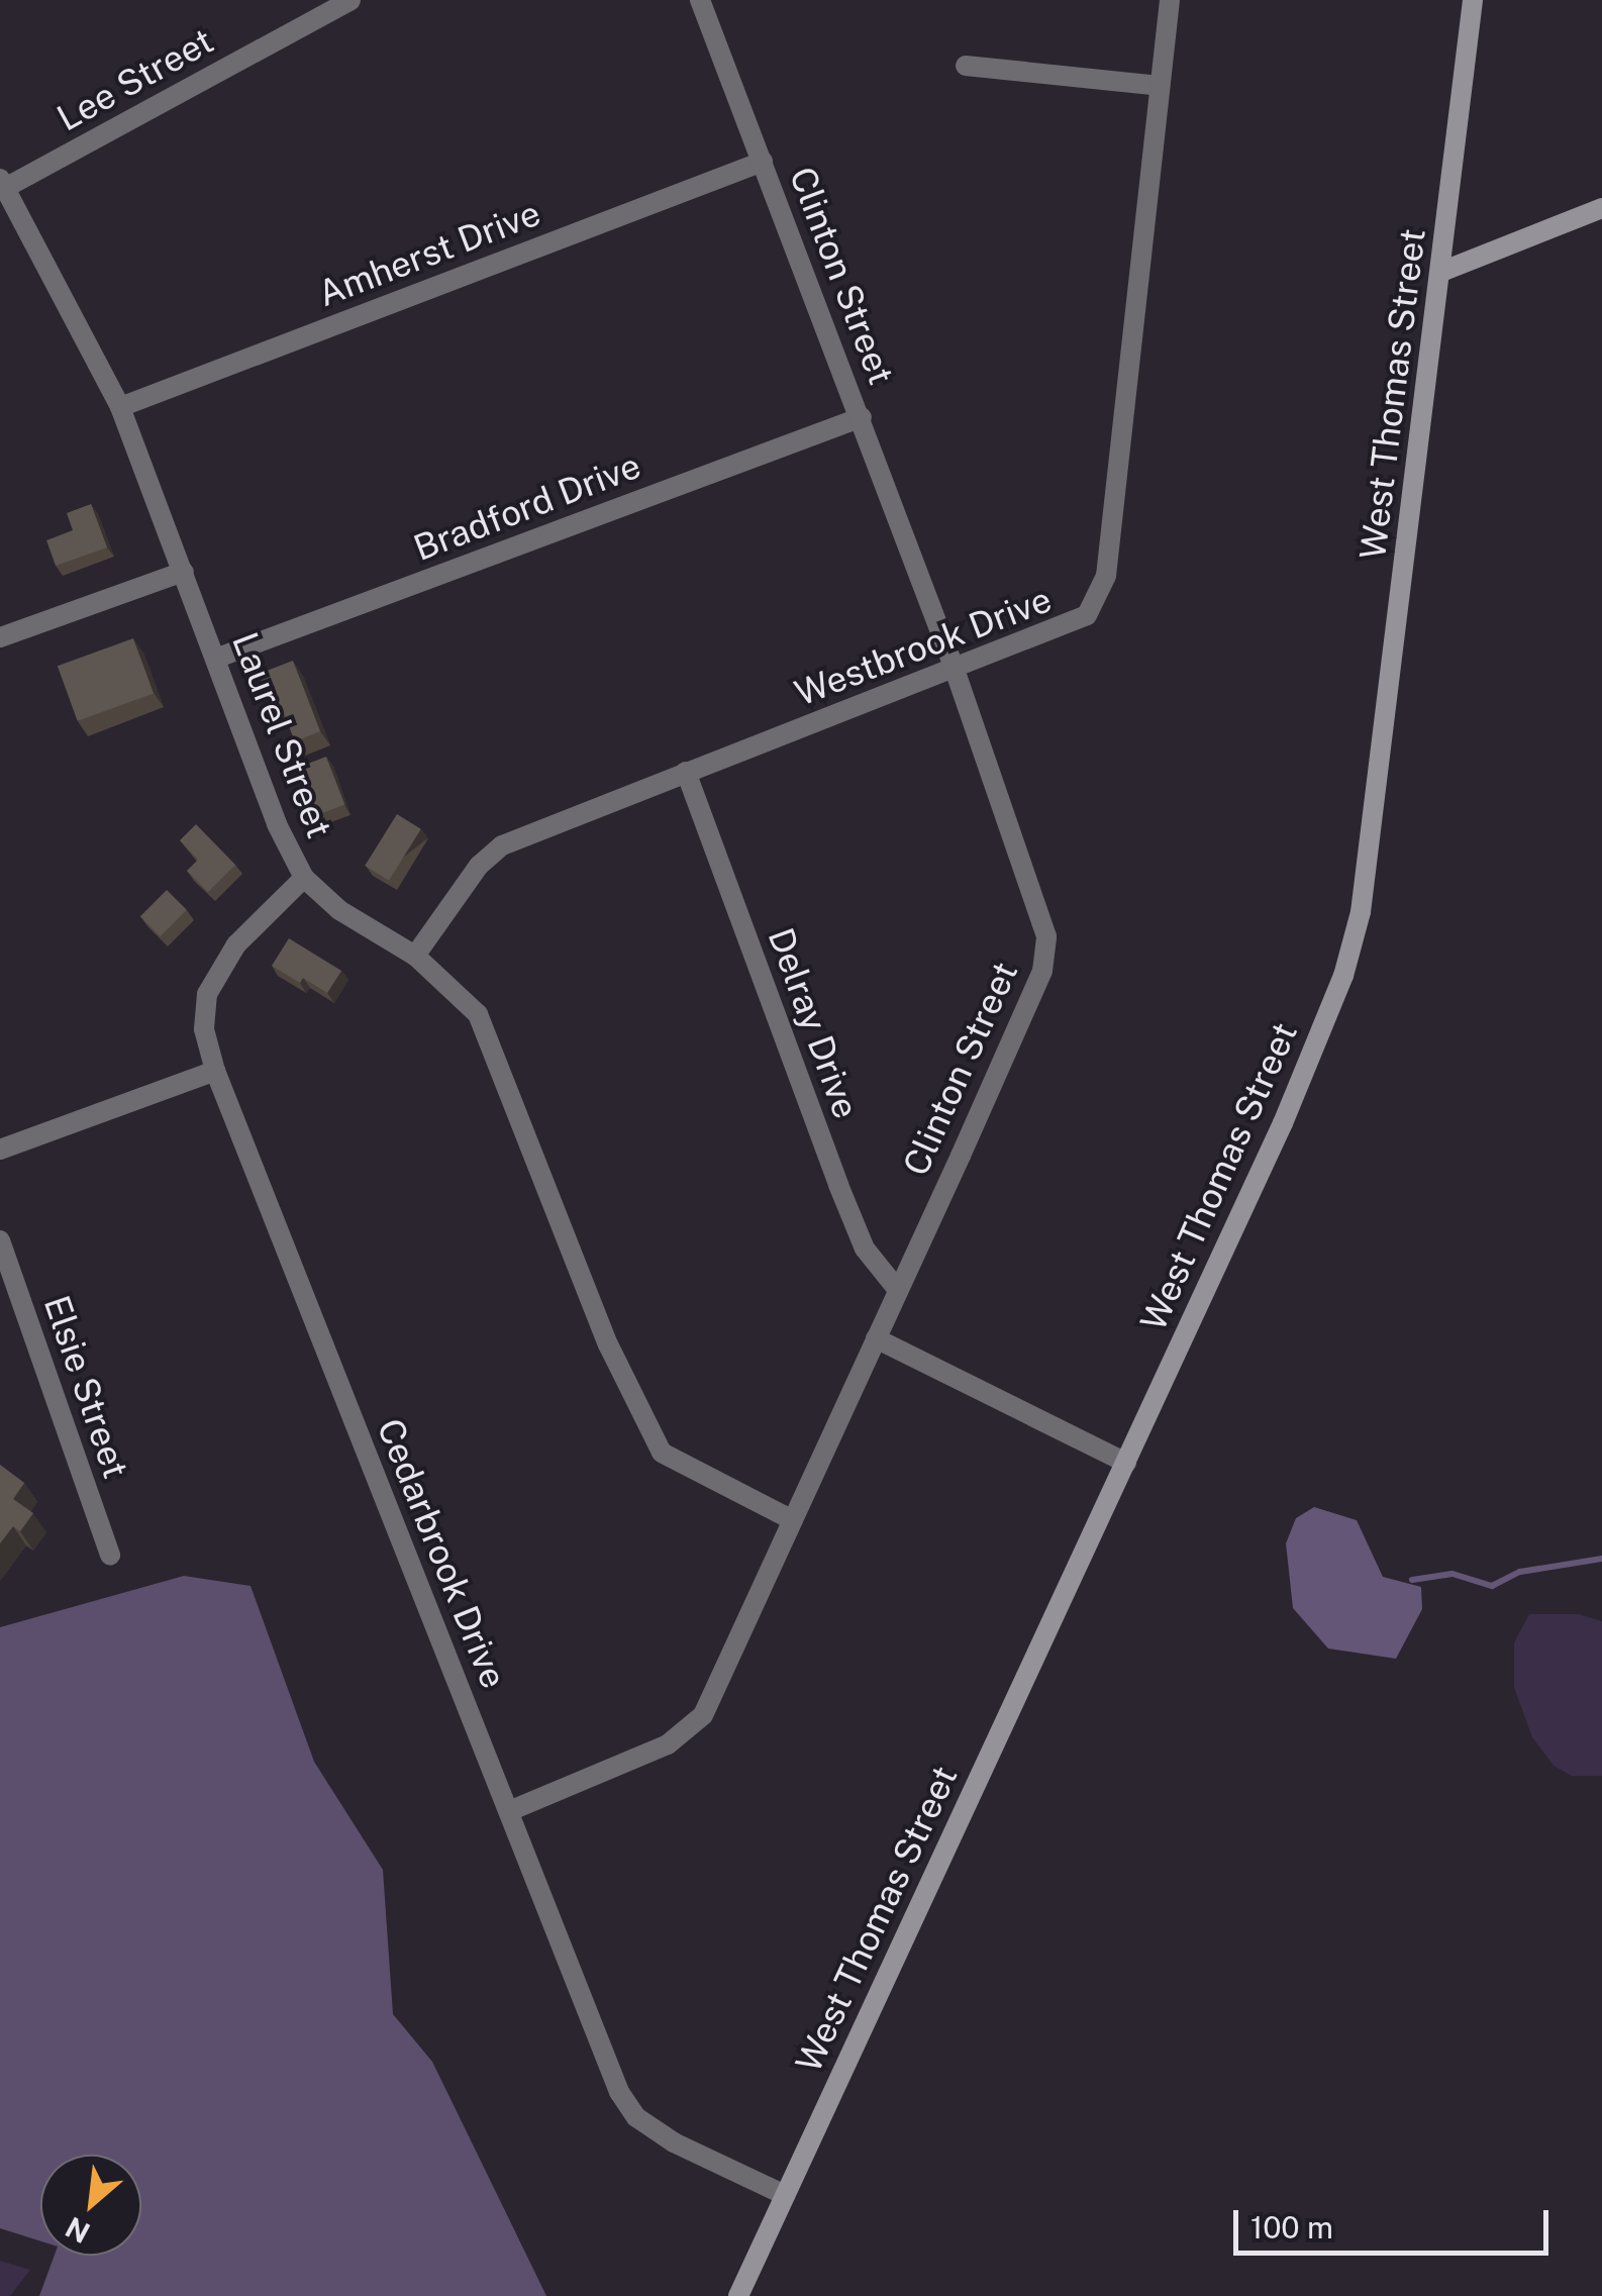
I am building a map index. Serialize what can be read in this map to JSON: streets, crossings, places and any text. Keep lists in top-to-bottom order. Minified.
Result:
{"streets":{"street":["Lee Street","Amherst Drive","Clinton Street","West Thomas Street","Bradford Drive","Westbrook Drive","Laurel Street","Delray Drive","Elsie Street","Cedarbrook Drive"]},"crossings":[["Lee Street","Laurel Street"],["Amherst Drive","Clinton Street"],["Amherst Drive","Laurel Street"],["Clinton Street","Bradford Drive"],["Clinton Street","Westbrook Drive"],["Clinton Street","Laurel Street"],["Clinton Street","Delray Drive"],["Clinton Street","Cedarbrook Drive"],["West Thomas Street","Cedarbrook Drive"],["Bradford Drive","Laurel Street"],["Westbrook Drive","Laurel Street"],["Westbrook Drive","Delray Drive"],["Laurel Street","Cedarbrook Drive"]],"scale_bar":"100 m","north":"bottom left"}
